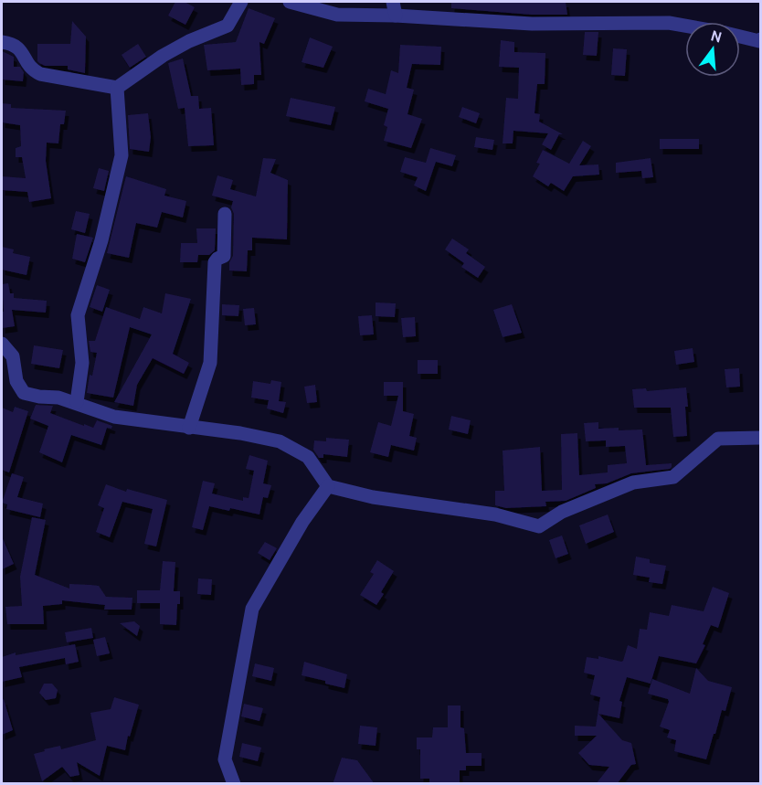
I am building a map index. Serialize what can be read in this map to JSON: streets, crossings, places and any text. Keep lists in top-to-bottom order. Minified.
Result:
{"north":"top"}
